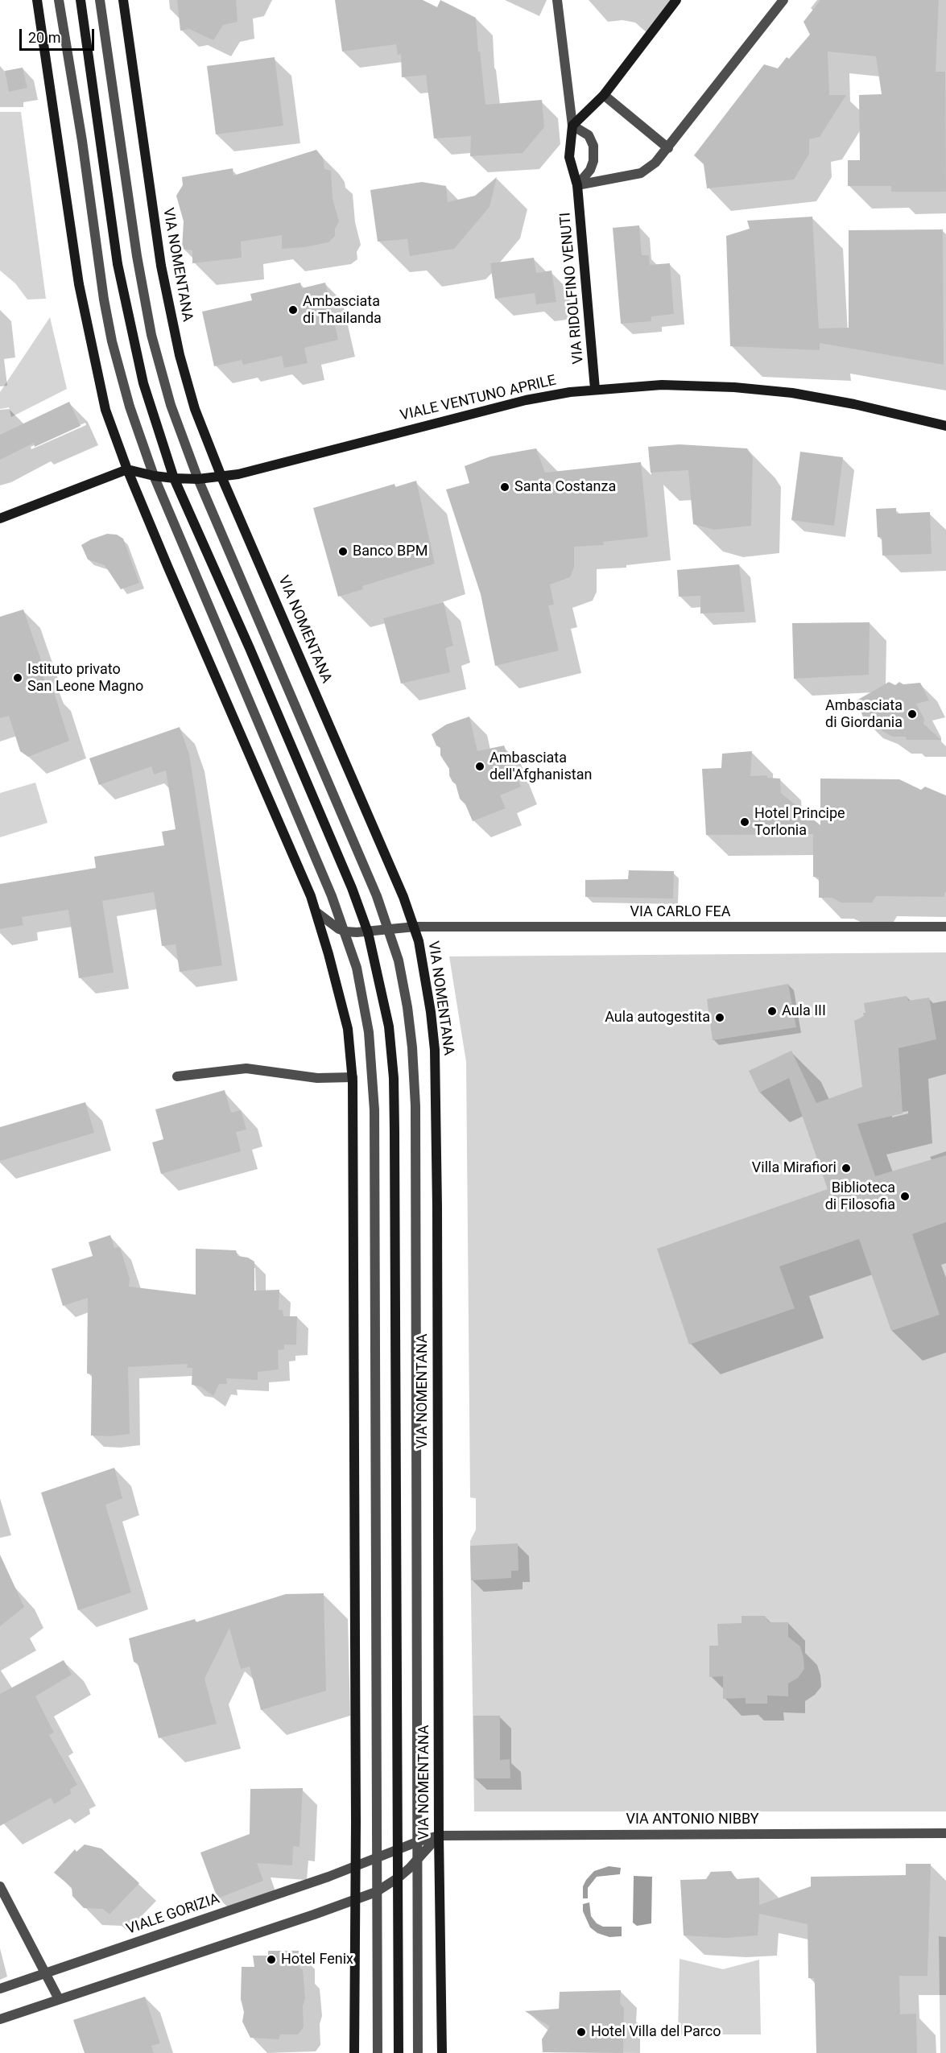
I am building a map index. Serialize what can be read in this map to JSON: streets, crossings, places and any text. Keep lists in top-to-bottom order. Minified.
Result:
{"streets":{"street":["VIA NOMENTANA","VIA RIDOLFINO VENUTI","VIALE VENTUNO APRILE","VIA CARLO FEA","VIA ANTONIO NIBBY","VIALE GORIZIA"]},"crossings":[["VIA NOMENTANA","VIALE VENTUNO APRILE"],["VIA NOMENTANA","VIA CARLO FEA"],["VIA NOMENTANA","VIA ANTONIO NIBBY"],["VIA NOMENTANA","VIALE GORIZIA"],["VIA RIDOLFINO VENUTI","VIALE VENTUNO APRILE"],["VIA ANTONIO NIBBY","VIALE GORIZIA"]],"places":["Ambasciata di Thailanda","Santa Costanza","Banco BPM","Istituto privato San Leone Magno","Ambasciata di Giordania","Ambasciata dell'Afghanistan","Hotel Principe Torlonia","Aula III","Aula autogestita","Villa Mirafiori","Biblioteca di Filosofia","Hotel Fenix","Hotel Villa del Parco"],"scale_bar":"20 m"}
